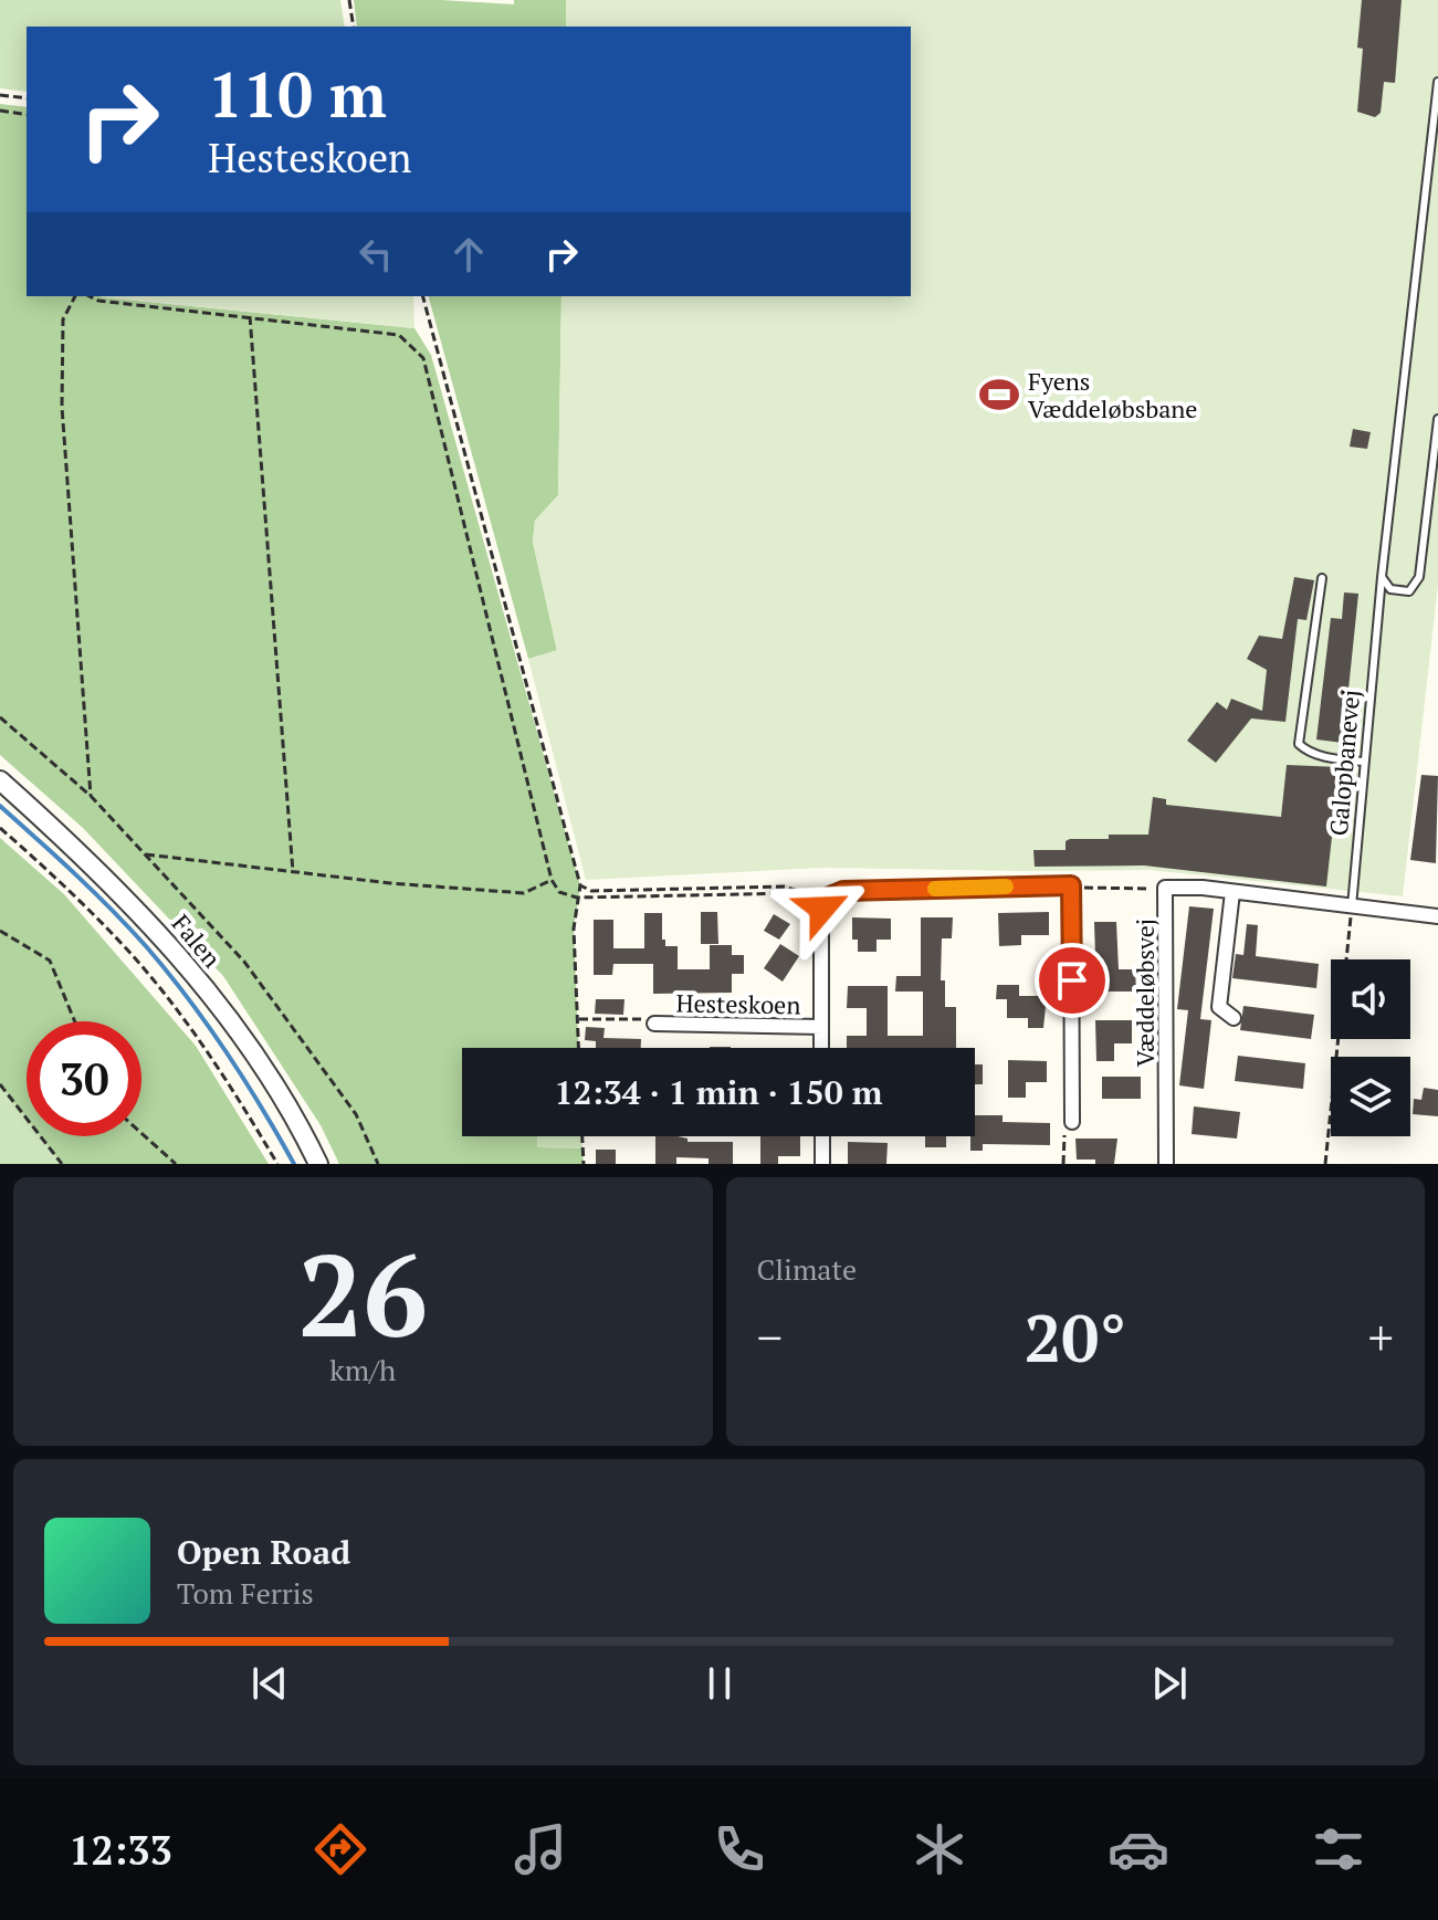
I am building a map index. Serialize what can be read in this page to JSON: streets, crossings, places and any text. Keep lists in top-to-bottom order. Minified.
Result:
{"streets":{"street":["Falen","Væddeløbsvej","Hesteskoen"],"lane":["Galopbanevej"]},"crossings":[["Galopbanevej","Væddeløbsvej"]],"places":{"sports":["Fyens Væddeløbsbane"]},"page":{"turn":["110 m","Hesteskoen"],"limit":"30","trip":"12:34 · 1 min · 150 m","tile":[["26","km/h"],"Climate"],"heat":["−","20°","+"],"song":["Open Road","Tom Ferris"],"tabs":"12:33"}}
